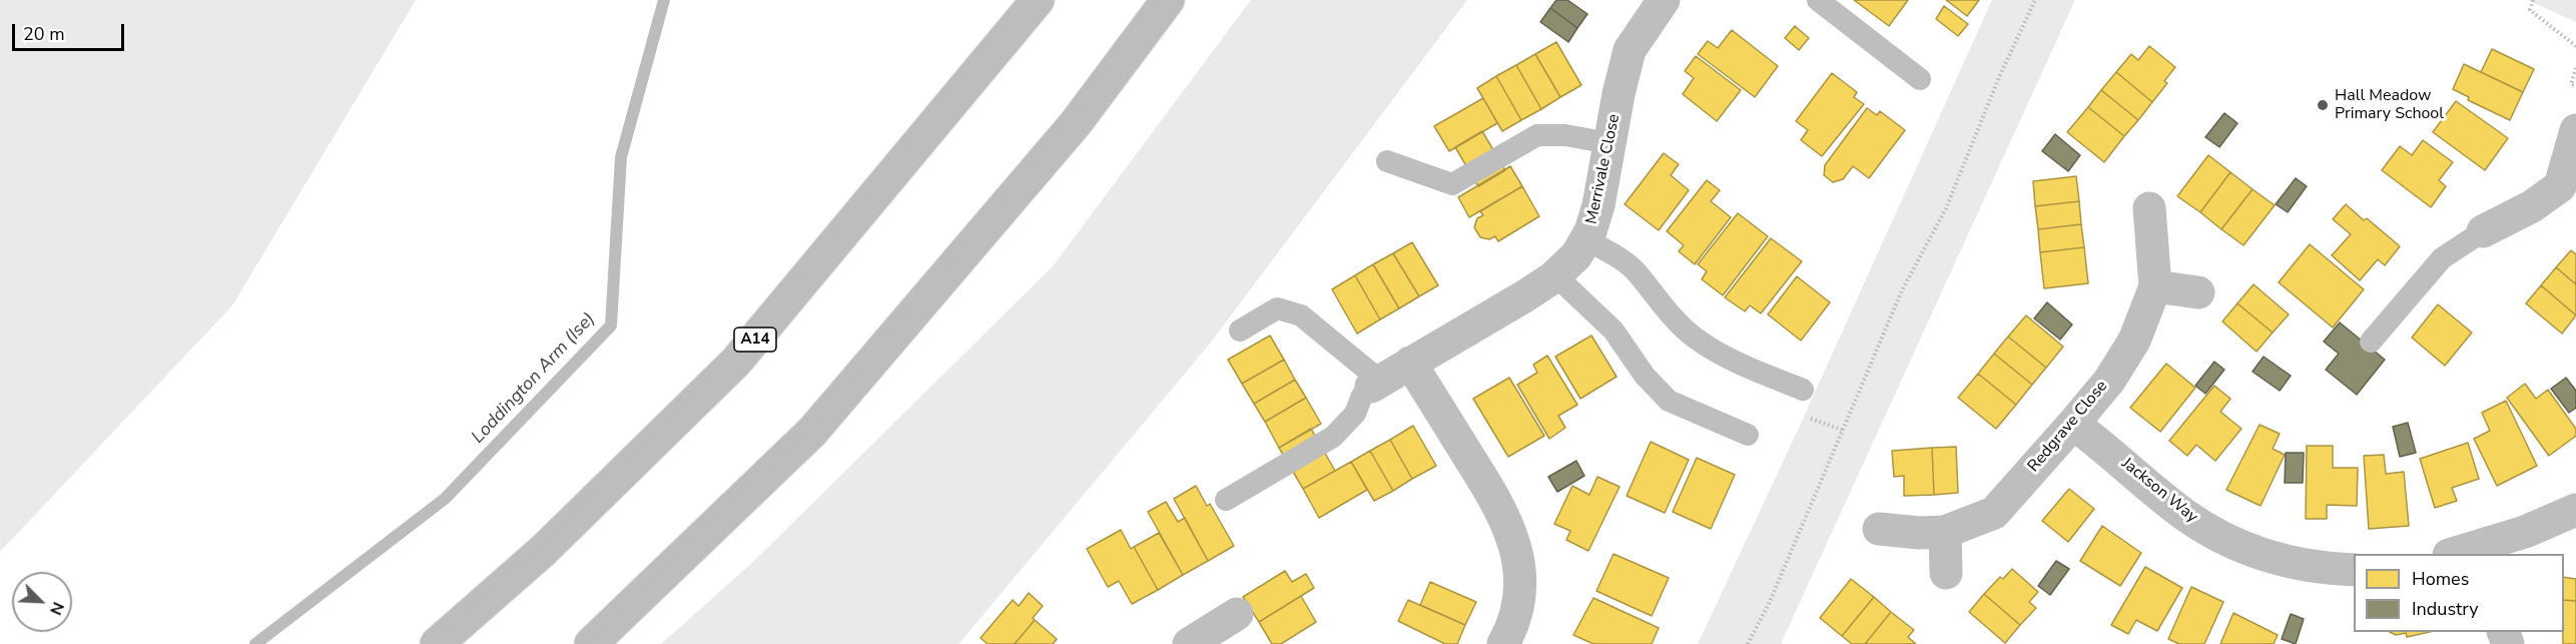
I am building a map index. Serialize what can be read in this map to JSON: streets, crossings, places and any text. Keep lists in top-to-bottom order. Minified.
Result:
{"streets":{"highway":["A14"],"street":["Merrivale Close","Redgrave Close","Jackson Way"]},"crossings":[["Redgrave Close","Jackson Way"]],"water":["Loddington Arm (Ise)"],"places":["Hall Meadow Primary School"],"legend":["Homes","Industry"],"scale_bar":"20 m","north":"bottom right"}
